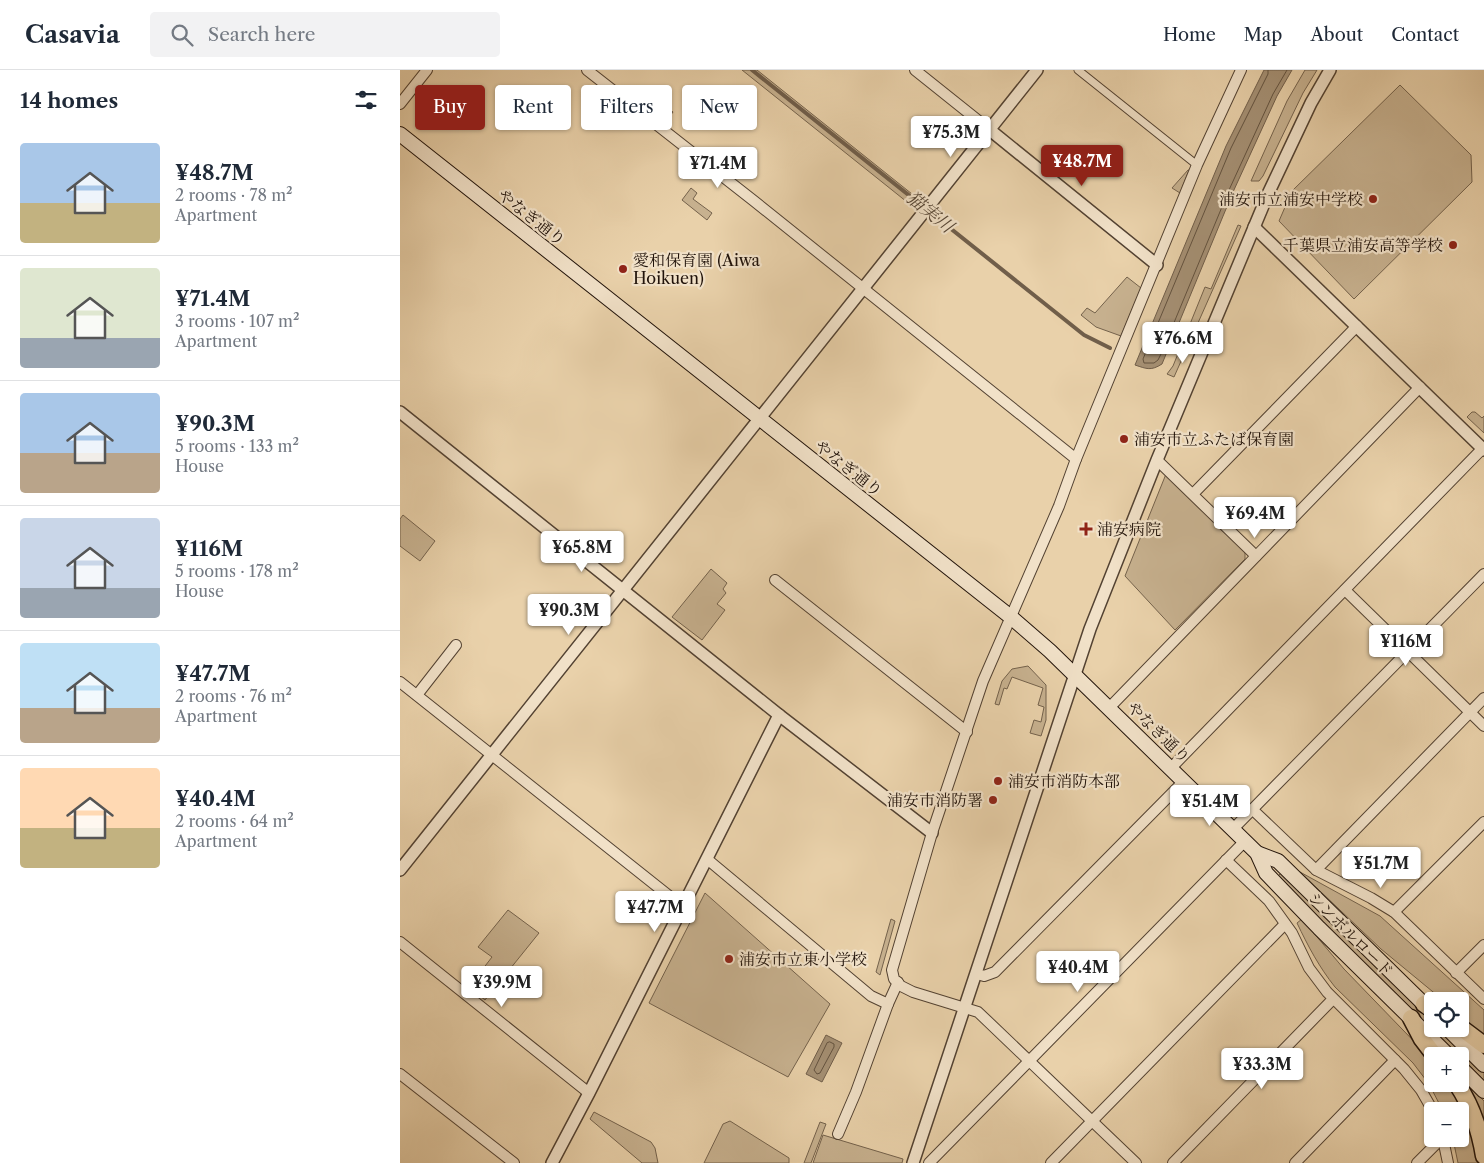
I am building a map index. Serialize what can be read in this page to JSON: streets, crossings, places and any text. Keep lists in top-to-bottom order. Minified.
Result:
{"streets":{"main road":["やなぎ通り","シンボルロード"]},"crossings":[["やなぎ通り","シンボルロード"]],"water":["猫実川"],"places":{"other":["浦安市立浦安中学校","千葉県立浦安高等学校","愛和保育園 (Aiwa Hoikuen)","浦安市立ふたば保育園","浦安市消防本部","浦安市消防署","浦安市立東小学校"],"health":["浦安病院"]},"page":{"header":"Casavia","search":"Search here","nav":["Home","Map","About","Contact"],"heading":"14 homes","chip":["Buy","Rent","Filters","New"],"price":["¥75.3M","¥48.7M","¥71.4M","¥76.6M","¥69.4M","¥65.8M","¥90.3M","¥116M","¥51.4M","¥51.7M","¥47.7M","¥40.4M","¥39.9M","¥33.3M"],"list":[{"name":"¥48.7M","note":"2 rooms · 78 m² · Apartment"},{"name":"¥71.4M","note":"3 rooms · 107 m² · Apartment"},{"name":"¥90.3M","note":"5 rooms · 133 m² · House"},{"name":"¥116M","note":"5 rooms · 178 m² · House"},{"name":"¥47.7M","note":"2 rooms · 76 m² · Apartment"},{"name":"¥40.4M","note":"2 rooms · 64 m² · Apartment"}],"map_buttons":["+","−"]}}
